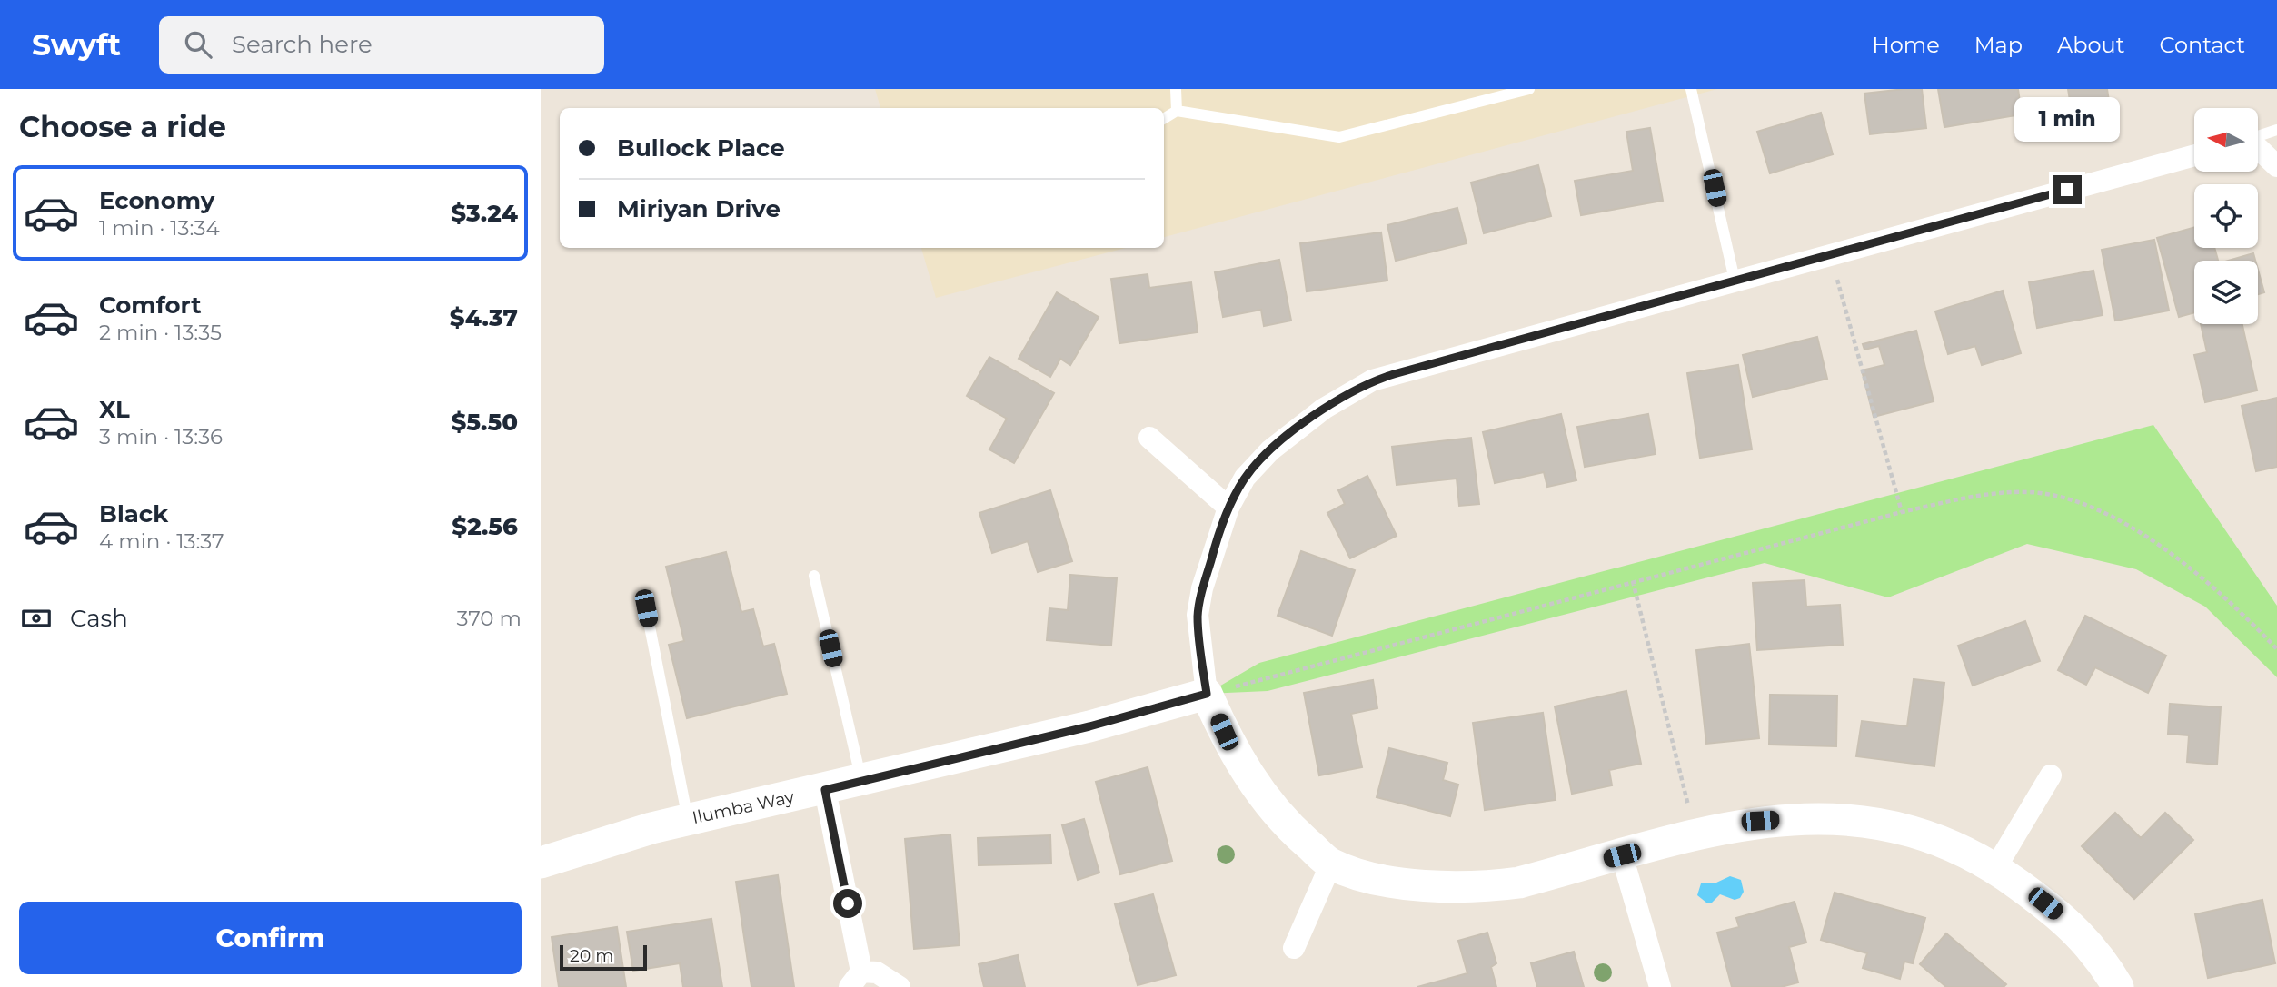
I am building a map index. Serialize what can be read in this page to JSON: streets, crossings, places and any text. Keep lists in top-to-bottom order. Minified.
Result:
{"streets":{"street":["Ilumba Way"]},"scale_bar":"20 m","north":"left","page":{"header":"Swyft","search":"Search here","nav":["Home","Map","About","Contact"],"heading":"Choose a ride","bubble":"1 min","banner":["Bullock Place","Miriyan Drive"],"list":[{"name":"Economy","note":"1 min · 13:34","value":"$3.24"},{"name":"Comfort","note":"2 min · 13:35","value":"$4.37"},{"name":"XL","note":"3 min · 13:36","value":"$5.50"},{"name":"Black","note":"4 min · 13:37","value":"$2.56"}],"pay":["Cash","370 m"],"buttons":"Confirm","scale":"20 m"}}
